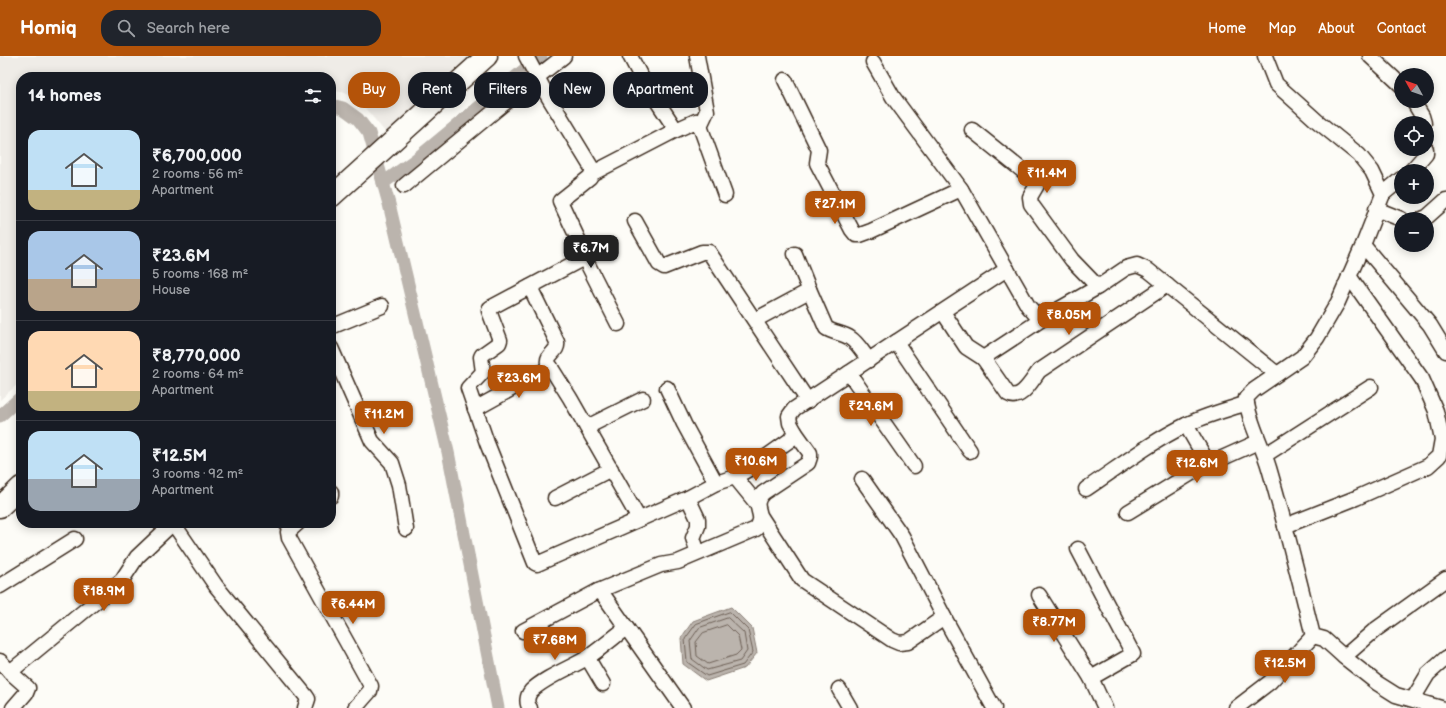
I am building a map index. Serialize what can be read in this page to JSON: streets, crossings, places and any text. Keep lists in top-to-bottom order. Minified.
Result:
{"north":"top left","page":{"header":"Homiq","search":"Search here","nav":["Home","Map","About","Contact"],"map_buttons":["+","−"],"chip":["Buy","Rent","Filters","New","Apartment"],"heading":"14 homes","list":[{"name":"₹6,700,000","note":"2 rooms · 56 m² · Apartment"},{"name":"₹23.6M","note":"5 rooms · 168 m² · House"},{"name":"₹8,770,000","note":"2 rooms · 64 m² · Apartment"},{"name":"₹12.5M","note":"3 rooms · 92 m² · Apartment"}],"price":["₹11.4M","₹27.1M","₹6.7M","₹8.05M","₹23.6M","₹29.6M","₹11.2M","₹10.6M","₹12.6M","₹18.9M","₹6.44M","₹8.77M","₹7.68M","₹12.5M"]}}
